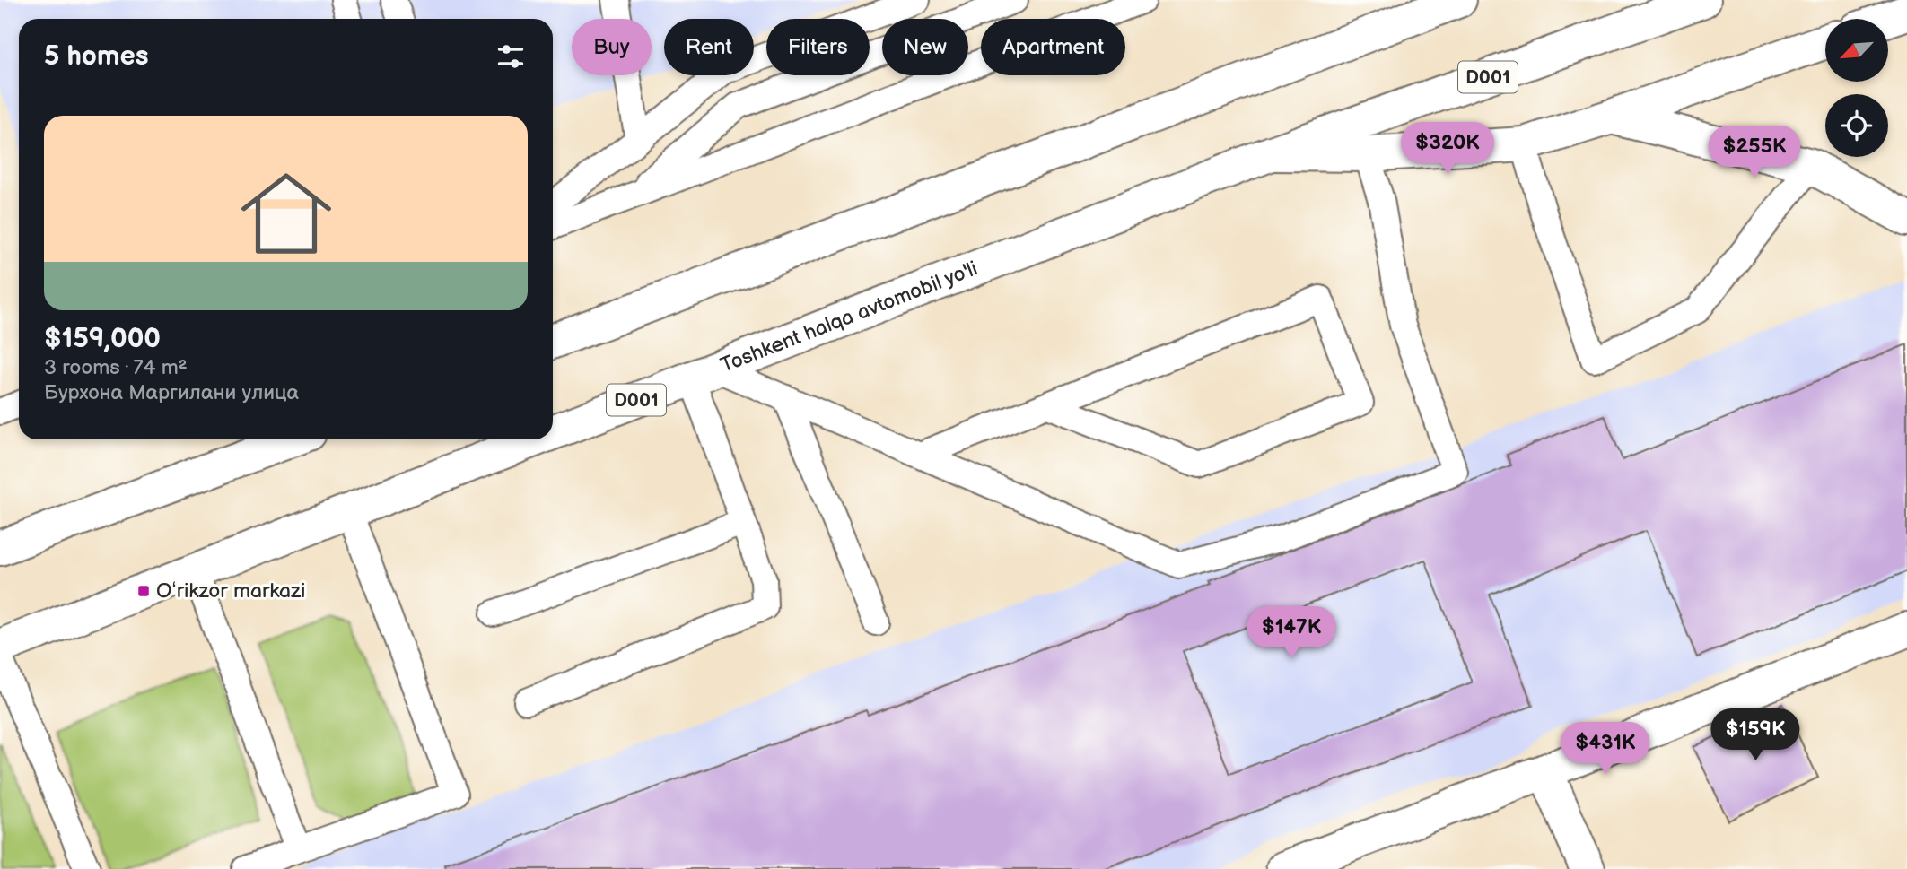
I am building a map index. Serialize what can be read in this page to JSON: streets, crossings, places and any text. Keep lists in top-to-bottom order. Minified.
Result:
{"streets":{"main road":["D001","Toshkent halqa avtomobil yo'li"]},"places":{"transit":["Oʻrikzor markazi"]},"north":"bottom left","page":{"chip":["Buy","Rent","Filters","New","Apartment"],"heading":"5 homes","list":[{"name":"$159,000","note":"3 rooms · 74 m² · Бурхона Маргилани улица"}],"price":["$320K","$255K","$147K","$159K","$431K"]}}
